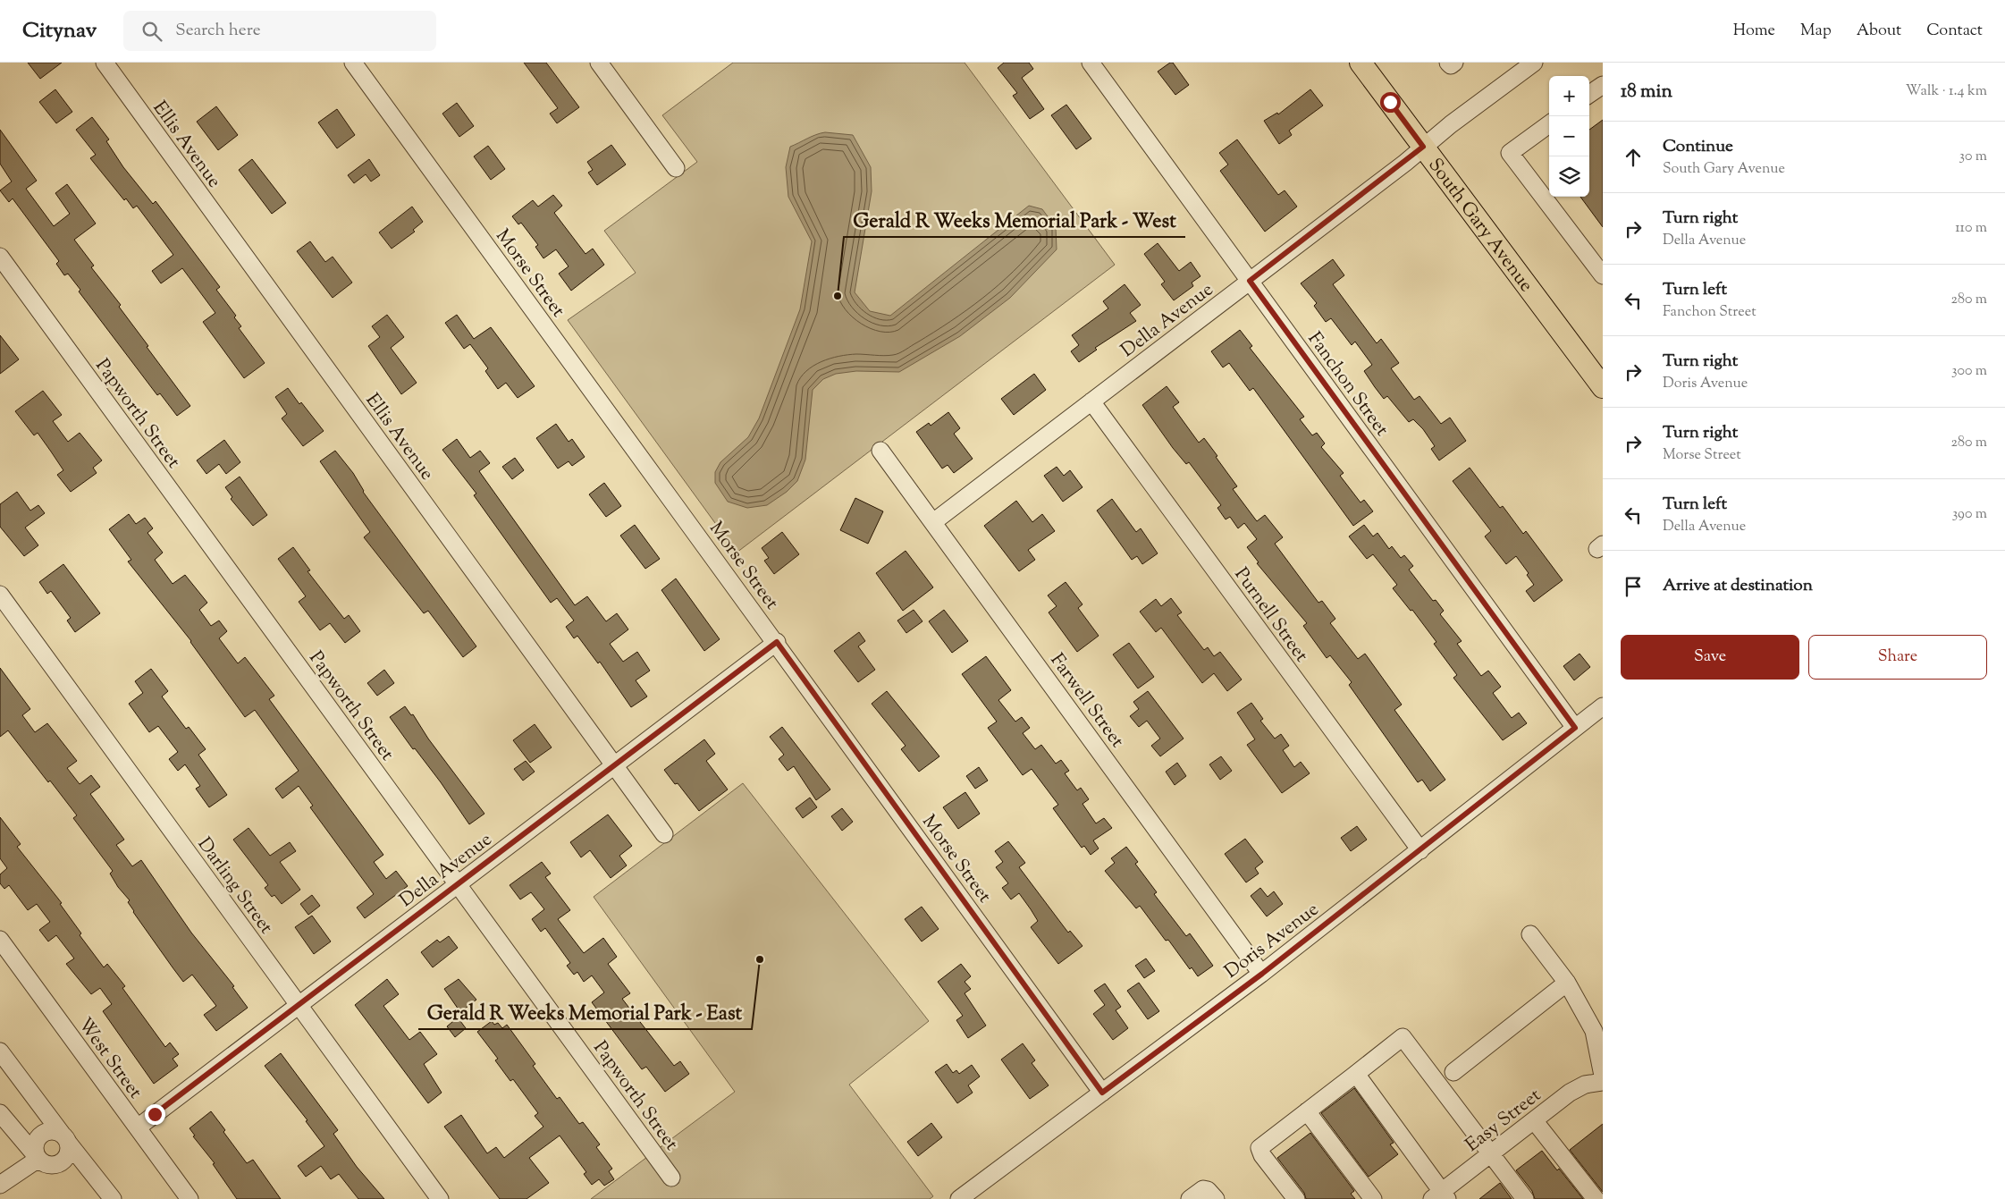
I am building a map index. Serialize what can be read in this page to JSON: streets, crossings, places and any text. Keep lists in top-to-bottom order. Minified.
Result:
{"streets":{"main road":["South Gary Avenue"],"street":["Ellis Avenue","Morse Street","Della Avenue","Fanchon Street","Papworth Street","Purnell Street","Farwell Street","Darling Street","Doris Avenue","West Street","Easy Street"]},"crossings":[["Ellis Avenue","Della Avenue"],["South Gary Avenue","Della Avenue"],["Morse Street","Della Avenue"],["Morse Street","Doris Avenue"],["Della Avenue","Fanchon Street"],["Della Avenue","Papworth Street"],["Della Avenue","Purnell Street"],["Della Avenue","Farwell Street"],["Della Avenue","Darling Street"],["Della Avenue","West Street"],["Fanchon Street","Doris Avenue"],["Purnell Street","Doris Avenue"],["Farwell Street","Doris Avenue"]],"places":["Gerald R Weeks Memorial Park - West","Gerald R Weeks Memorial Park - East"],"page":{"header":"Citynav","search":"Search here","nav":["Home","Map","About","Contact"],"heading":["18 min","Walk · 1.4 km"],"map_buttons":["+","−"],"list":[["Continue","South Gary Avenue","30 m"],["Turn right","Della Avenue","110 m"],["Turn left","Fanchon Street","280 m"],["Turn right","Doris Avenue","300 m"],["Turn right","Morse Street","280 m"],["Turn left","Della Avenue","390 m"],"Arrive at destination"],"buttons":["Save","Share"]}}
